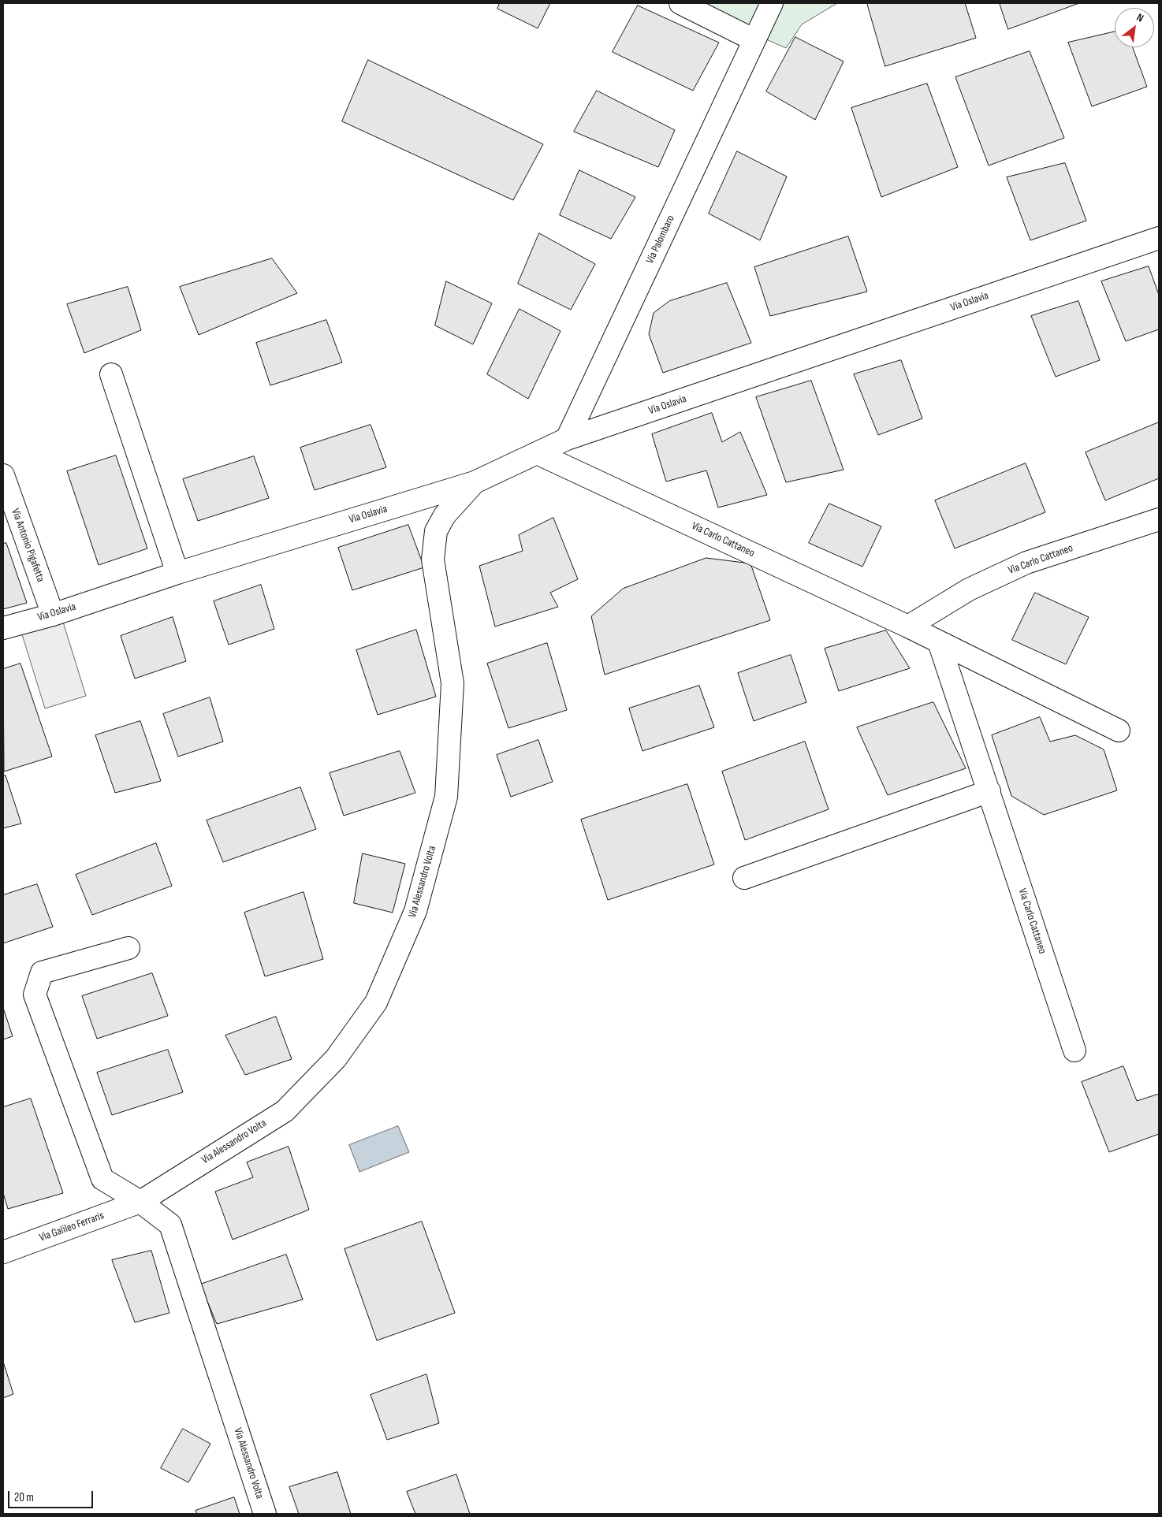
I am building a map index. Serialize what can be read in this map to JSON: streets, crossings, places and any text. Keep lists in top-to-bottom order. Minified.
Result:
{"streets":{"street":["Via Palombaro","Via Oslavia","Via Carlo Cattaneo","Via Antonio Pigafetta","Via Alessandro Volta","Via Galileo Ferraris"]},"crossings":[["Via Palombaro","Via Oslavia"],["Via Oslavia","Via Carlo Cattaneo"],["Via Oslavia","Via Antonio Pigafetta"],["Via Oslavia","Via Alessandro Volta"],["Via Alessandro Volta","Via Galileo Ferraris"]],"scale_bar":"20 m","north":"top right"}
